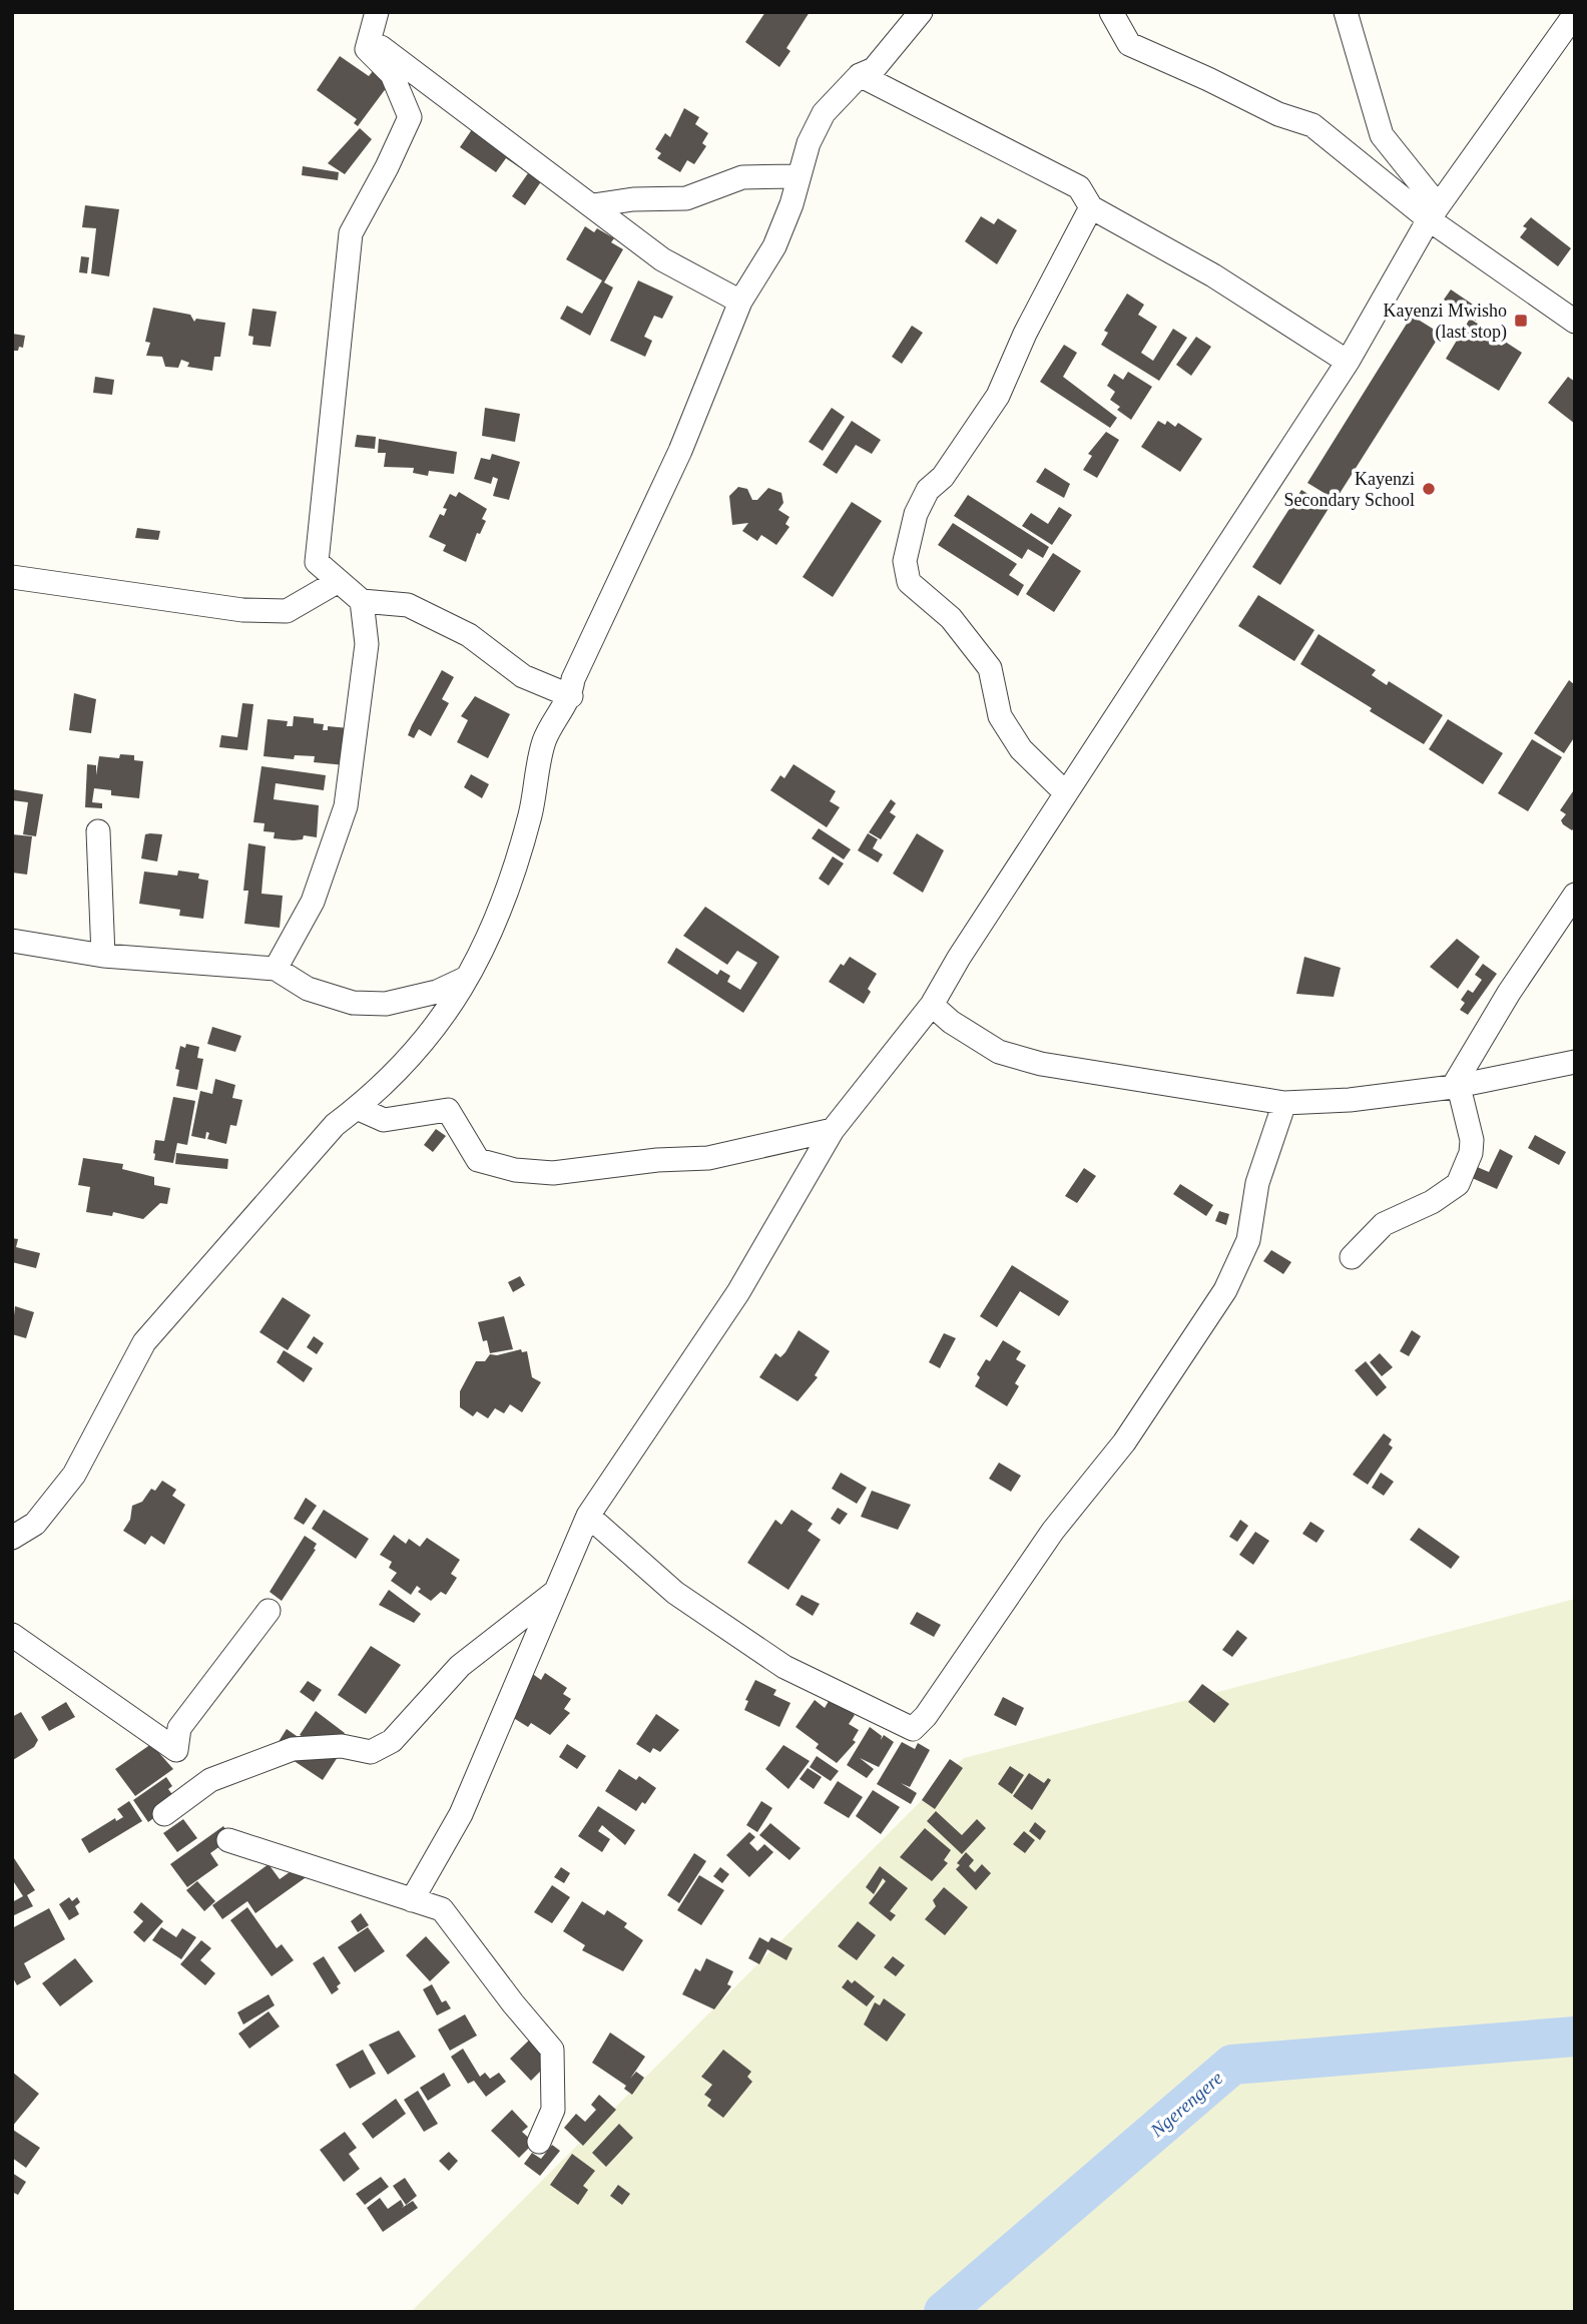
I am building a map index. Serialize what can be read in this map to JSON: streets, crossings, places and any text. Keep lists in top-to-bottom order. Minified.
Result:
{"water":["Ngerengere"],"places":{"transit":["Kayenzi Mwisho (last stop)"],"other":["Kayenzi Secondary School"]}}
